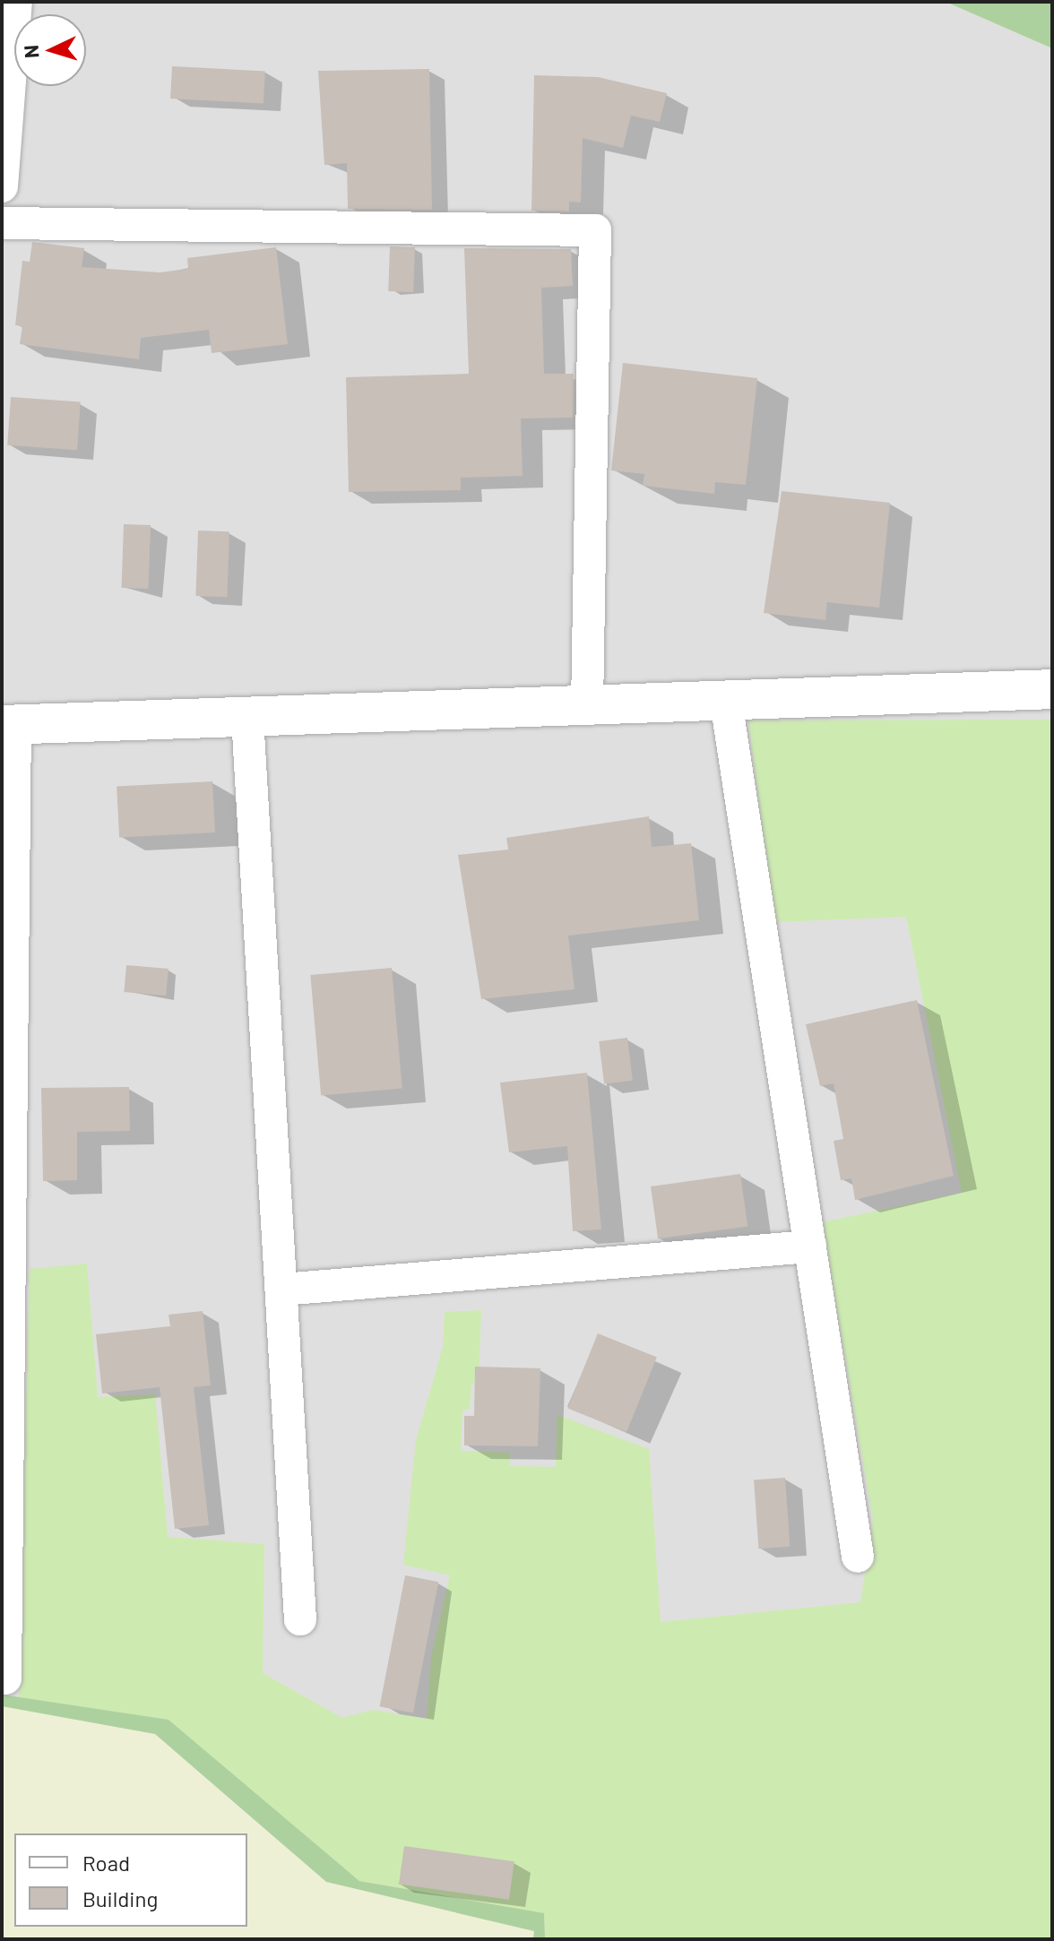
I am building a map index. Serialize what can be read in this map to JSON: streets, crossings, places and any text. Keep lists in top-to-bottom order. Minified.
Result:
{"legend":["Road","Building"],"north":"left"}
